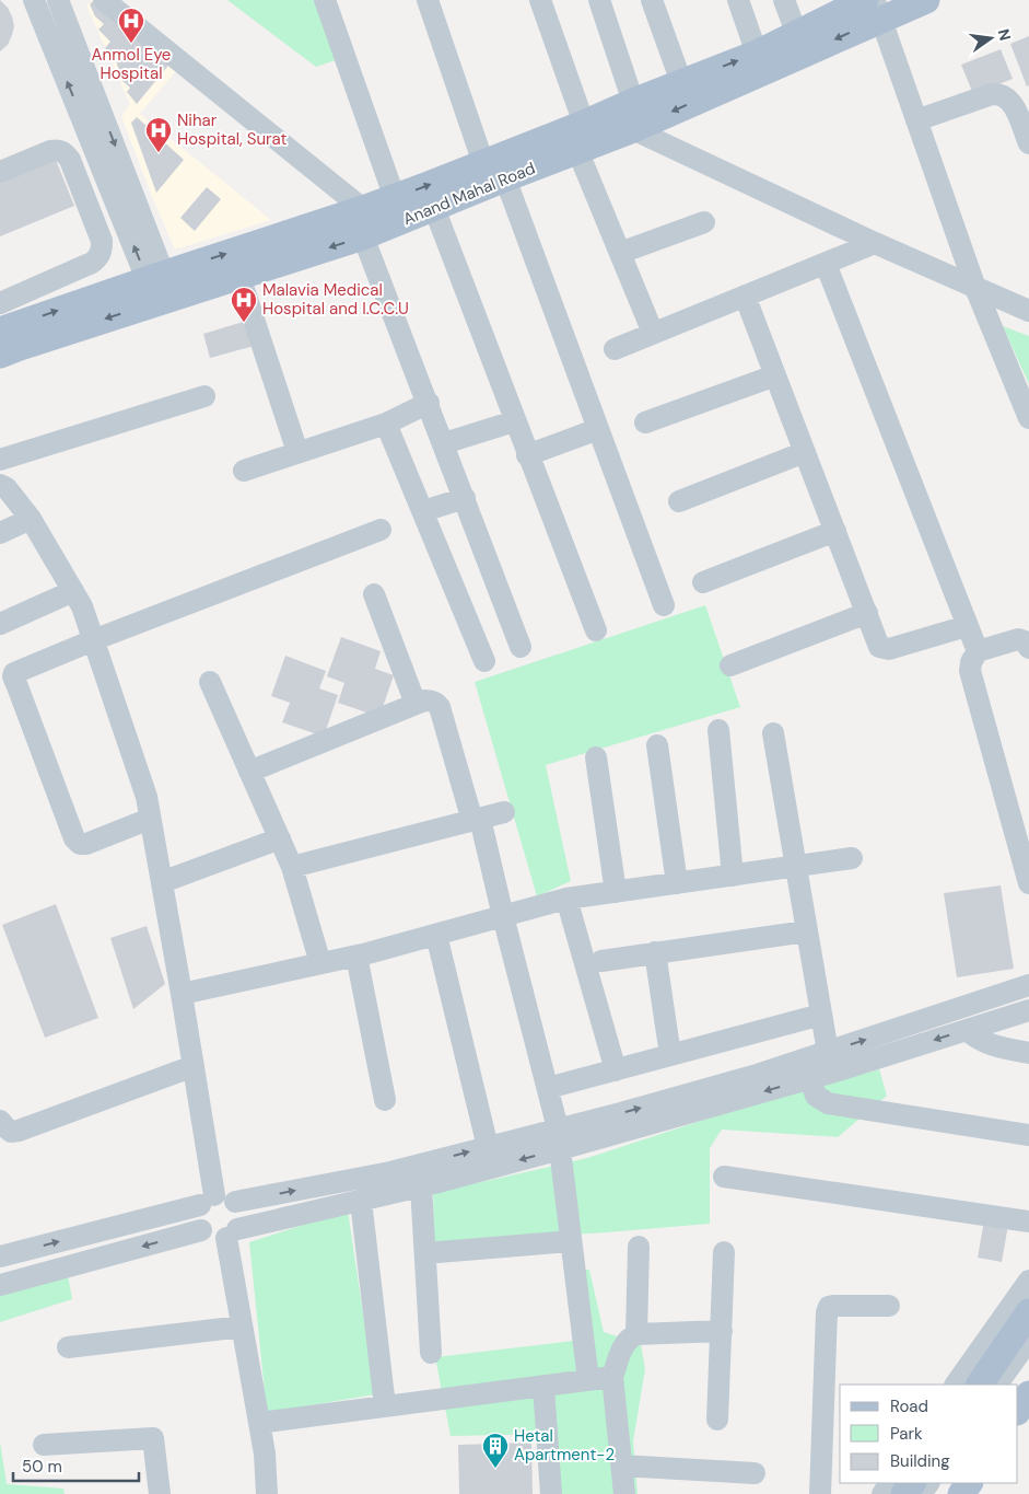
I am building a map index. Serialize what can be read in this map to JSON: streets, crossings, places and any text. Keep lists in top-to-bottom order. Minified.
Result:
{"streets":{"main road":["Anand Mahal Road"]},"places":{"hospital":["Anmol Eye Hospital","Nihar Hospital, Surat","Malavia Medical Hospital and I.C.C.U"],"building":["Hetal Apartment-2"]},"legend":["Road","Park","Building"],"scale_bar":"50 m","north":"right"}
